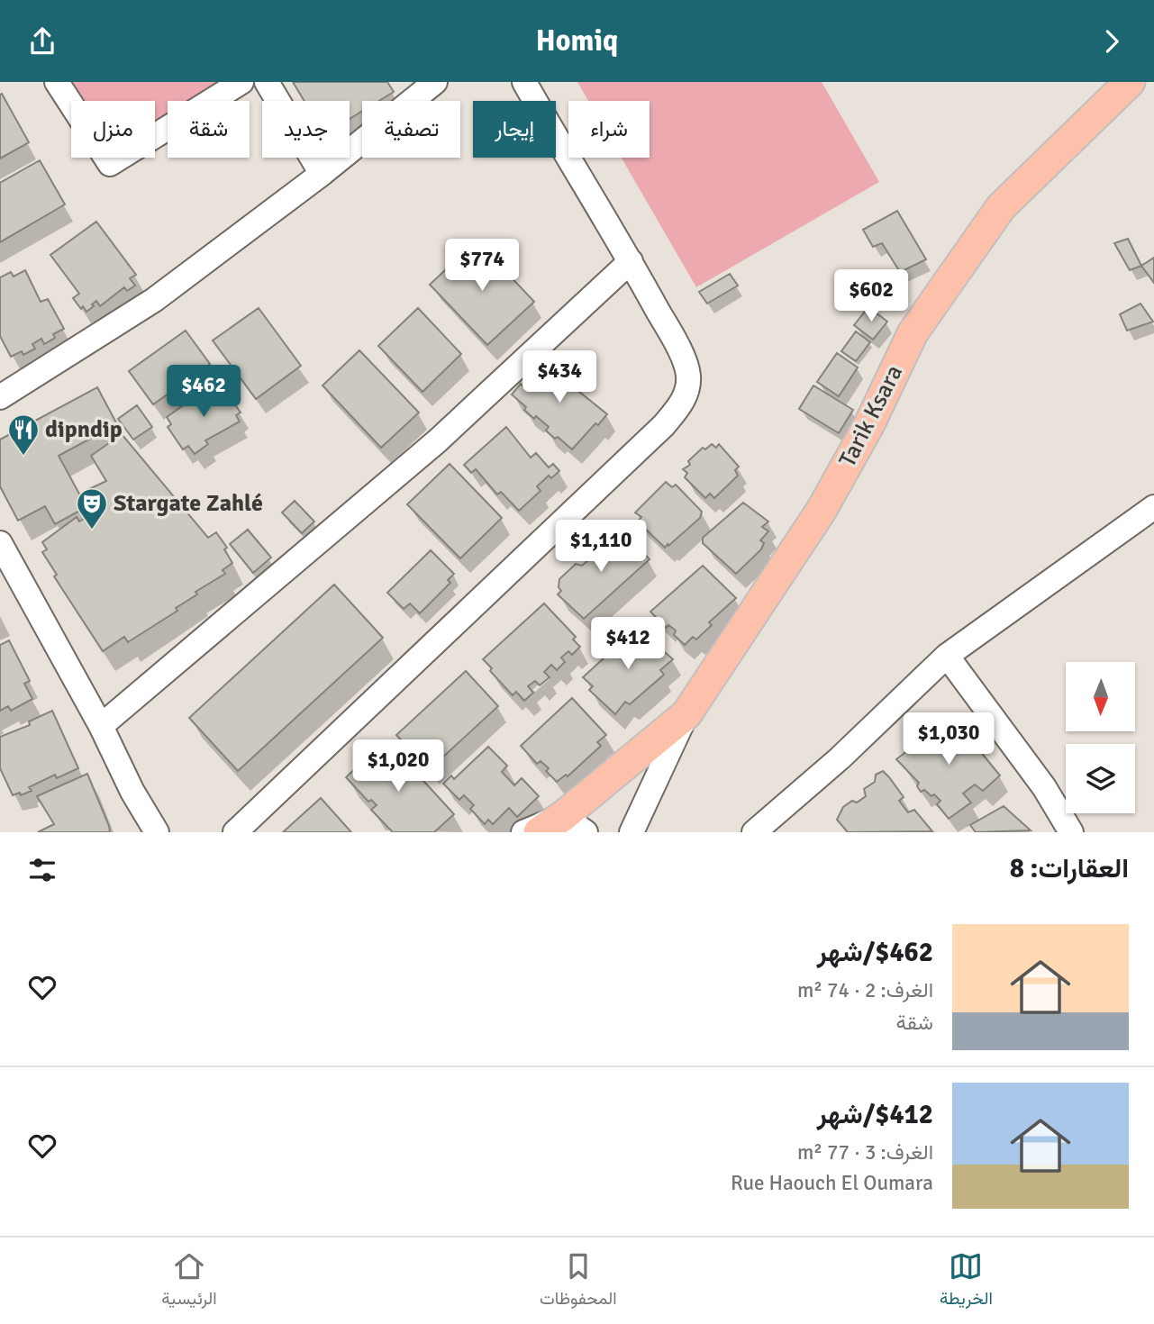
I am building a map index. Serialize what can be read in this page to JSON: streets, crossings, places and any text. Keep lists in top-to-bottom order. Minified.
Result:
{"streets":{"main road":["Tarik Ksara"]},"places":{"restaurant":["dipndip"],"theatre":["Stargate Zahlé"]},"north":"bottom","page":{"header":"Homiq","chip":["شراء","إيجار","تصفية","جديد","شقة","منزل"],"price":["$774","$602","$434","$462","$1,110","$412","$1,030","$1,020"],"heading":"العقارات: 8","list":[{"name":"$462/شهر","note":"الغرف: 2 · 74 m² · شقة"},{"name":"$412/شهر","note":"الغرف: 3 · 77 m² · Rue Haouch El Oumara"}],"tabs":["الخريطة","المحفوظات","الرئيسية"]}}
